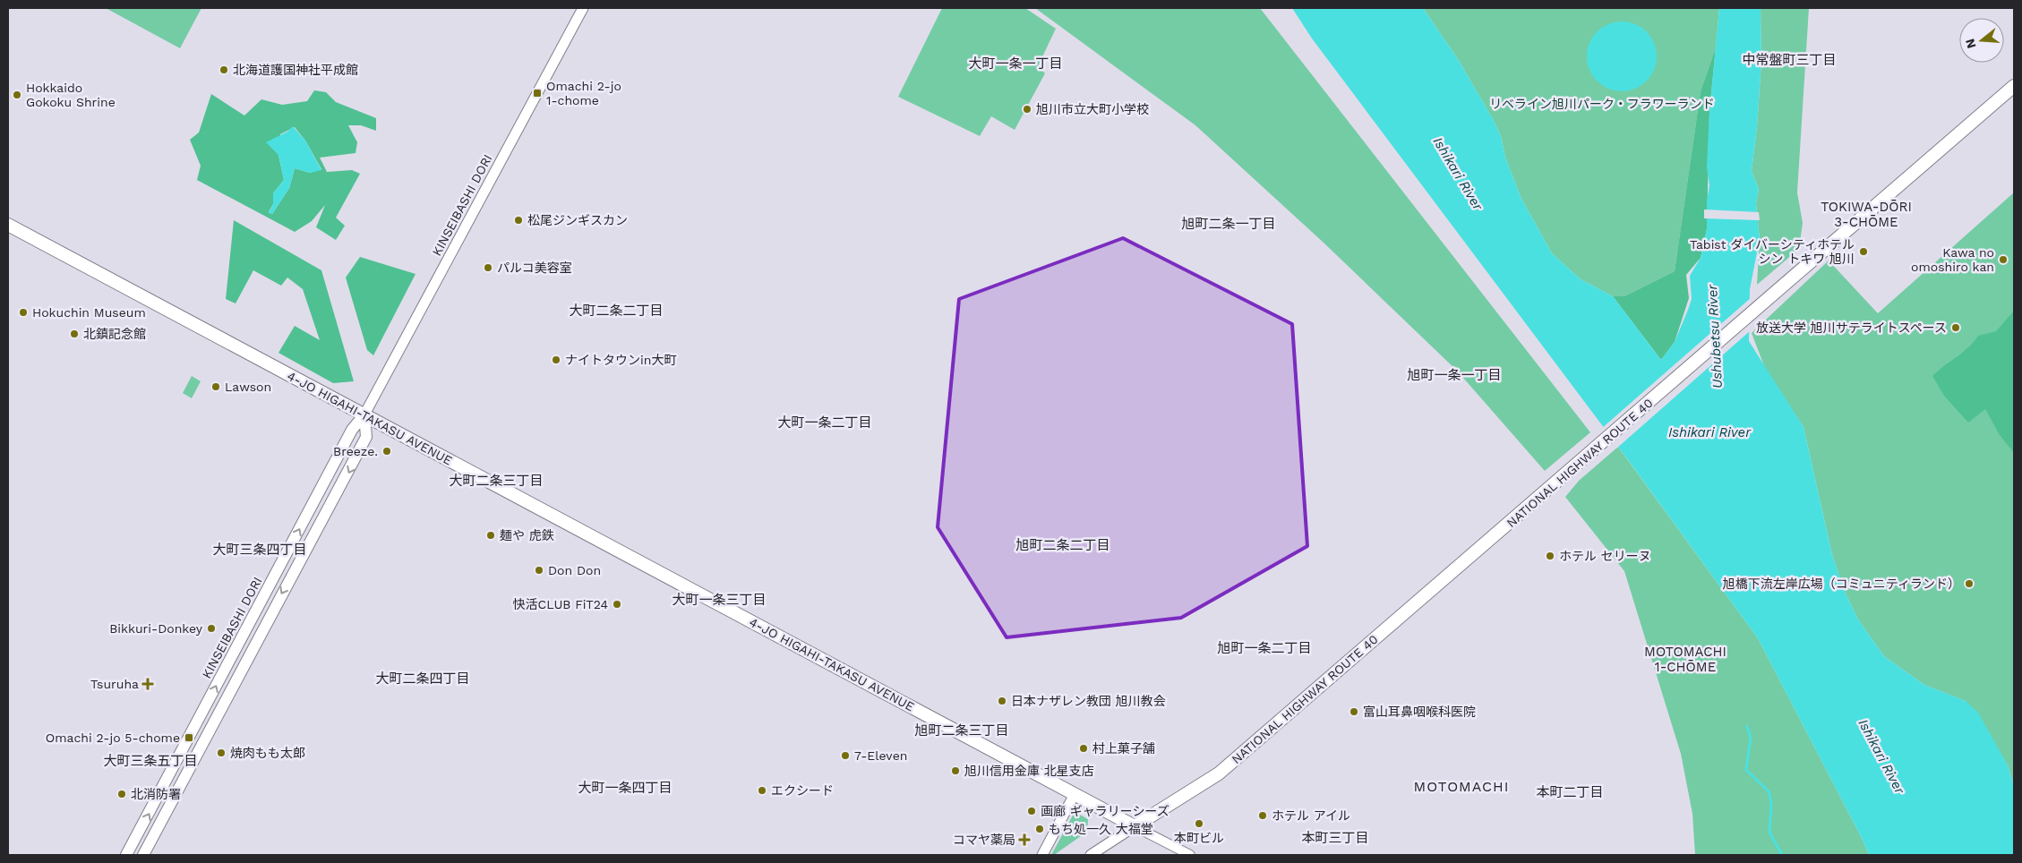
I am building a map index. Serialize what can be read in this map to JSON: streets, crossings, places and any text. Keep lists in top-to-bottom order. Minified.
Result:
{"streets":{"highway":["4-JO HIGAHI-TAKASU AVENUE","NATIONAL HIGHWAY ROUTE 40"],"main road":["KINSEIBASHI DORI"]},"crossings":[["KINSEIBASHI DORI","4-JO HIGAHI-TAKASU AVENUE"],["4-JO HIGAHI-TAKASU AVENUE","NATIONAL HIGHWAY ROUTE 40"]],"districts":["中常盤町三丁目","大町一条一丁目","TOKIWA-DŌRI 3-CHŌME","旭町二条一丁目","大町二条二丁目","旭町一条一丁目","大町一条二丁目","大町二条三丁目","旭町二条二丁目","大町三条四丁目","大町一条三丁目","旭町一条二丁目","MOTOMACHI 1-CHŌME","大町二条四丁目","旭町二条三丁目","大町三条五丁目","MOTOMACHI","大町一条四丁目","本町二丁目","本町三丁目"],"water":["Ishikari River","Ushubetsu River"],"parks":["リベライン旭川パーク・フラワーランド"],"places":{"other":["北海道護国神社平成館","Hokkaido Gokoku Shrine","旭川市立大町小学校","松尾ジンギスカン","Tabist ダイバーシティホテル シン トキワ 旭川","Kawa no omoshiro kan","パルコ美容室","Hokuchin Museum","放送大学 旭川サテライトスペース","北鎮記念館","ナイトタウンin大町","Lawson","Breeze.","麺や 虎鉄","ホテル セリーヌ","Don Don","旭橋下流左岸広場（コミュニティランド）","快活CLUB FiT24","Bikkuri-Donkey","日本ナザレン教団 旭川教会","富山耳鼻咽喉科医院","村上菓子舗","焼肉もも太郎","7-Eleven","旭川信用金庫 北星支店","エクシード","北消防署","画廊 ギャラリーシーズ","ホテル アイル","本町ビル","もち処一久 大福堂"],"transit":["Omachi 2-jo 1-chome","Omachi 2-jo 5-chome"],"health":["Tsuruha","コマヤ薬局"]},"north":"left"}
